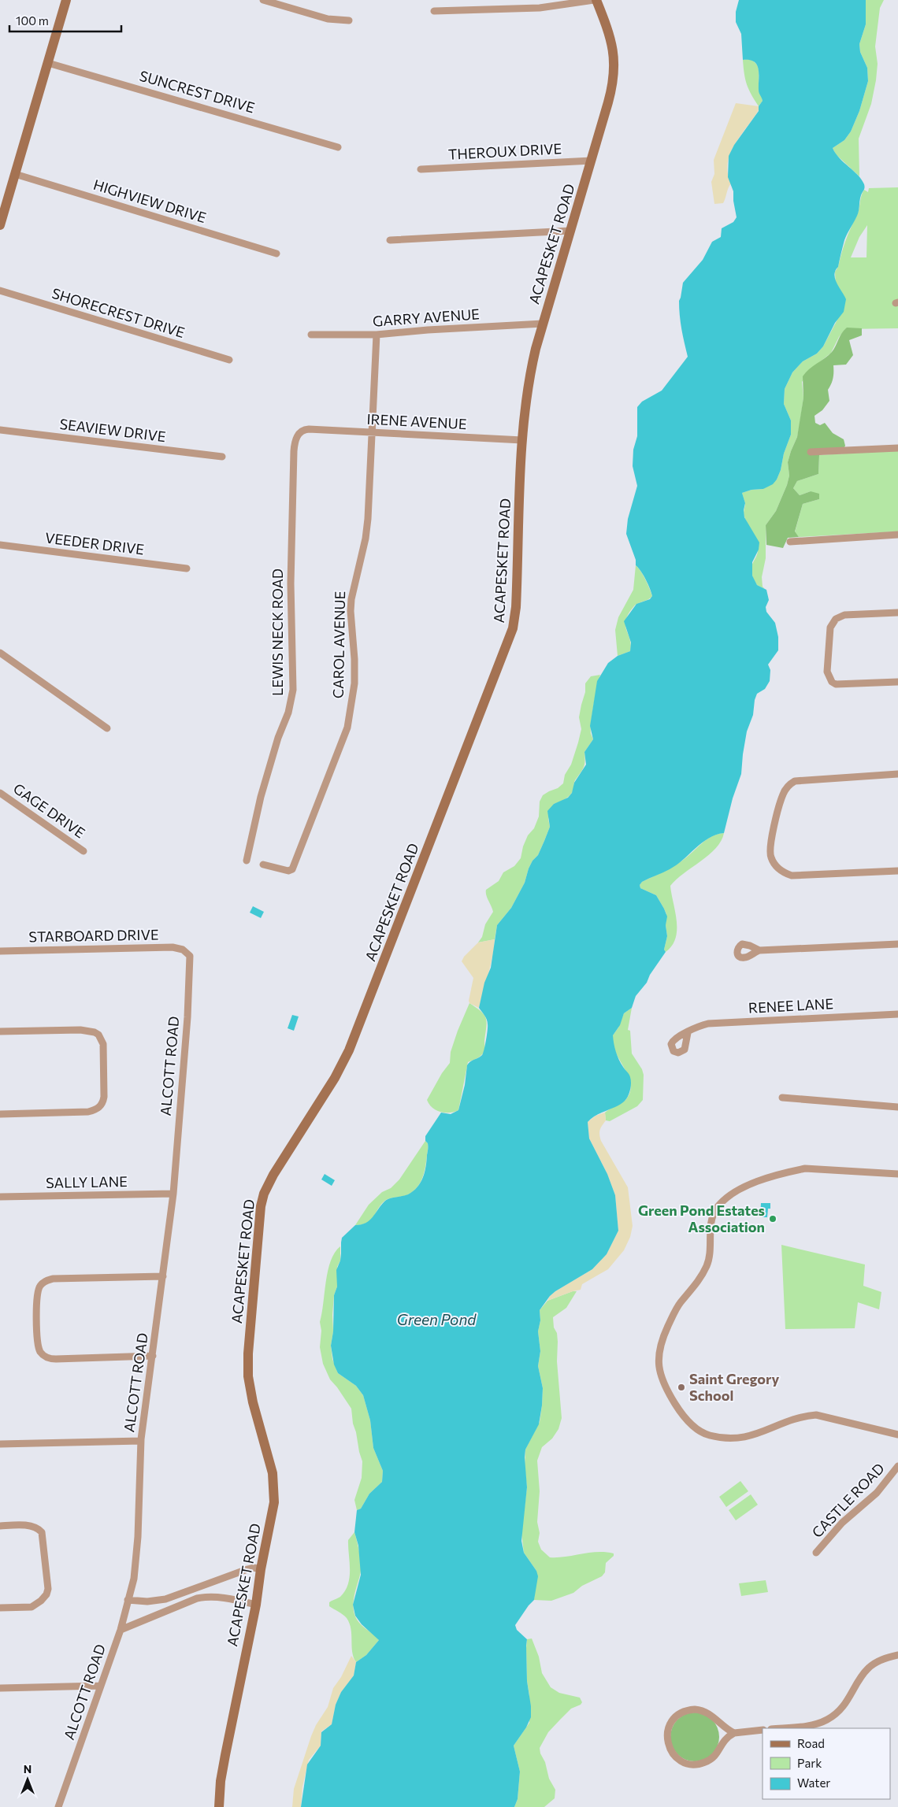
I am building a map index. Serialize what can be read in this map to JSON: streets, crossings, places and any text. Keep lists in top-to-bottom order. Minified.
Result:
{"streets":{"main road":["ACAPESKET ROAD"],"street":["SUNCREST DRIVE","THEROUX DRIVE","HIGHVIEW DRIVE","SHORECREST DRIVE","GARRY AVENUE","IRENE AVENUE","SEAVIEW DRIVE","VEEDER DRIVE","LEWIS NECK ROAD","CAROL AVENUE","GAGE DRIVE","STARBOARD DRIVE","RENEE LANE","ALCOTT ROAD","SALLY LANE","CASTLE ROAD"]},"crossings":[["THEROUX DRIVE","ACAPESKET ROAD"],["ACAPESKET ROAD","GARRY AVENUE"],["ACAPESKET ROAD","IRENE AVENUE"],["GARRY AVENUE","CAROL AVENUE"],["IRENE AVENUE","LEWIS NECK ROAD"],["IRENE AVENUE","CAROL AVENUE"],["STARBOARD DRIVE","ALCOTT ROAD"],["ALCOTT ROAD","SALLY LANE"]],"water":["Green Pond"],"places":["Green Pond Estates Association","Saint Gregory School"],"legend":["Road","Park","Water"],"scale_bar":"100 m","north":"top"}
